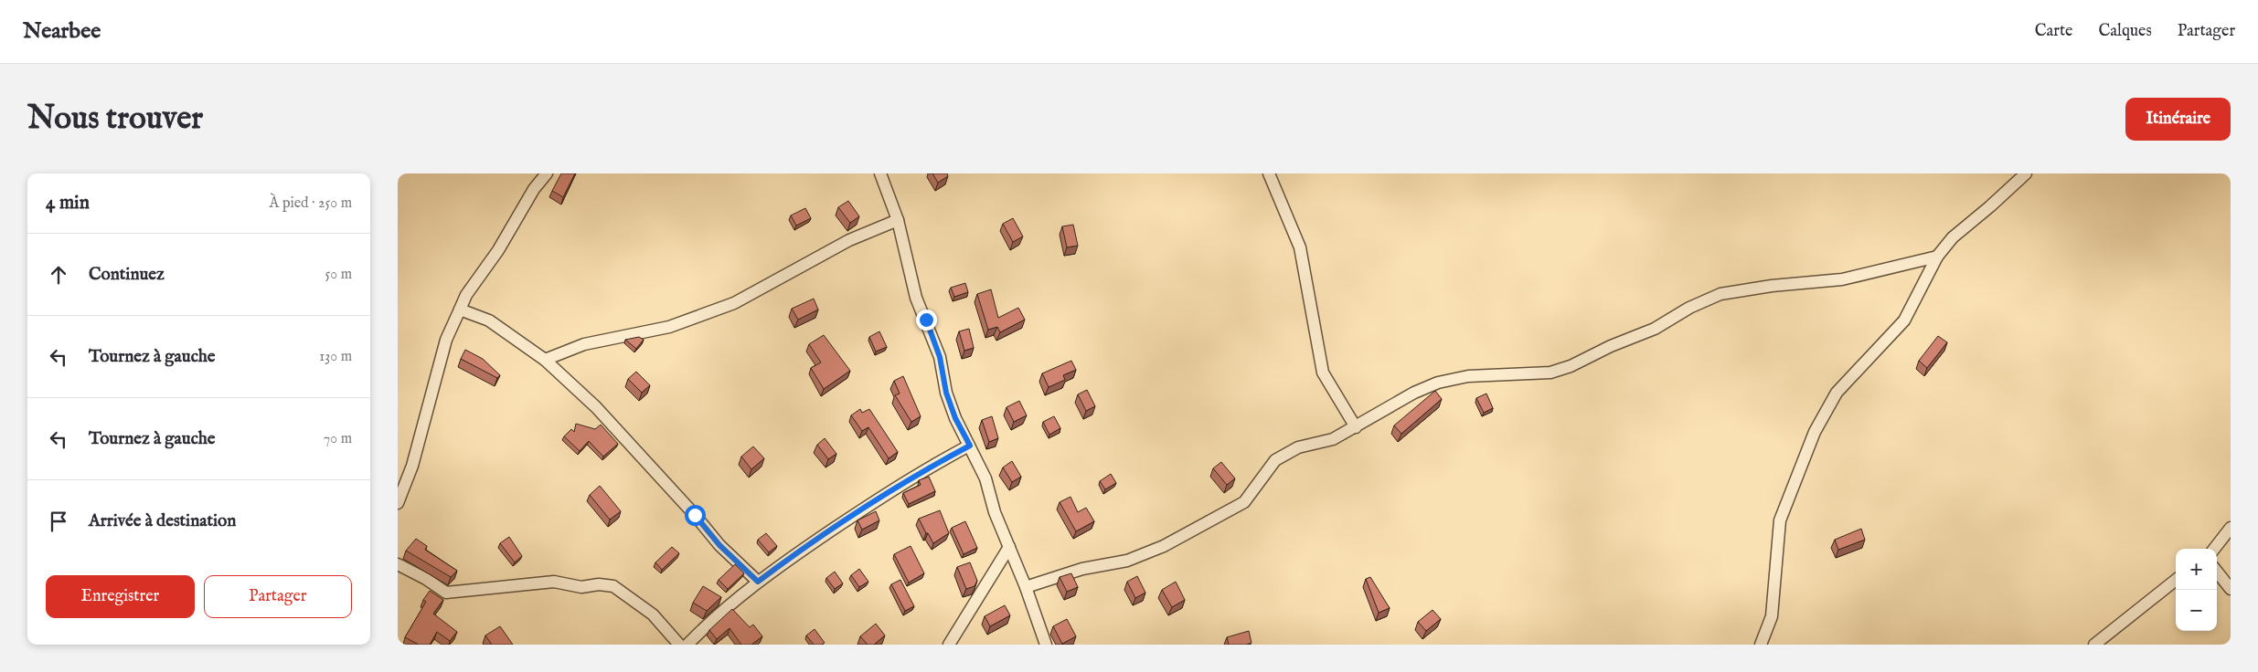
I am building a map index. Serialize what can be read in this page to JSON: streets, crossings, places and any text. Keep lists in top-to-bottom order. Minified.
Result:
{"page":{"header":"Nearbee","nav":["Carte","Calques","Partager"],"buttons":["Itinéraire",["Enregistrer","Partager"]],"title":"Nous trouver","heading":["4 min","À pied · 250 m"],"list":[["Continuez","50 m"],["Tournez à gauche","130 m"],["Tournez à gauche","70 m"],"Arrivée à destination"],"map_buttons":["+","−"]}}
